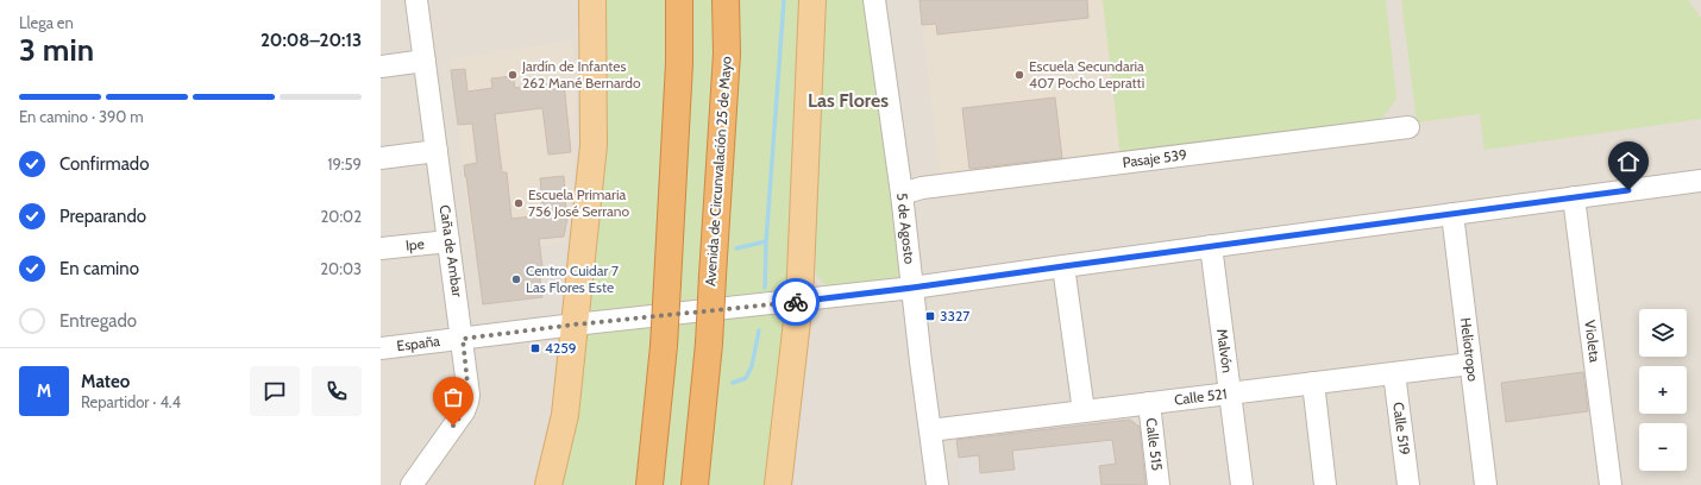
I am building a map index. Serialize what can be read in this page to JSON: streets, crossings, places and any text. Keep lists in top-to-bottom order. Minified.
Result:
{"streets":{"highway":["Avenida de Circunvalación 25 de Mayo"],"street":["Pasaje 539","5 de Agosto","Ipe","Caña de Ambar","Violeta","España","Heliotropo","Malvón","Calle 521","Calle 519","Calle 515"]},"crossings":[["Pasaje 539","5 de Agosto"],["5 de Agosto","España"],["5 de Agosto","Calle 521"],["Ipe","Caña de Ambar"],["Caña de Ambar","España"],["Violeta","España"],["España","Heliotropo"],["España","Malvón"],["Heliotropo","Calle 521"],["Malvón","Calle 521"],["Calle 521","Calle 519"],["Calle 521","Calle 515"]],"districts":["Las Flores"],"places":{"other":["Jardín de Infantes 262 Mané Bernardo","Escuela Secundaria 407 Pocho Lepratti","Escuela Primaria 756 José Serrano","Centro Cuidar 7 Las Flores Este"],"transit":["3327","4259"]},"page":{"heading":["3 min","Llega en","20:08–20:13"],"panel":["Mateo","Repartidor · 4.4"],"bar":"En camino · 390 m","list":[["Confirmado","19:59"],["Preparando","20:02"],["En camino","20:03"],"Entregado"],"map_buttons":["+","−"],"round":"M"}}
